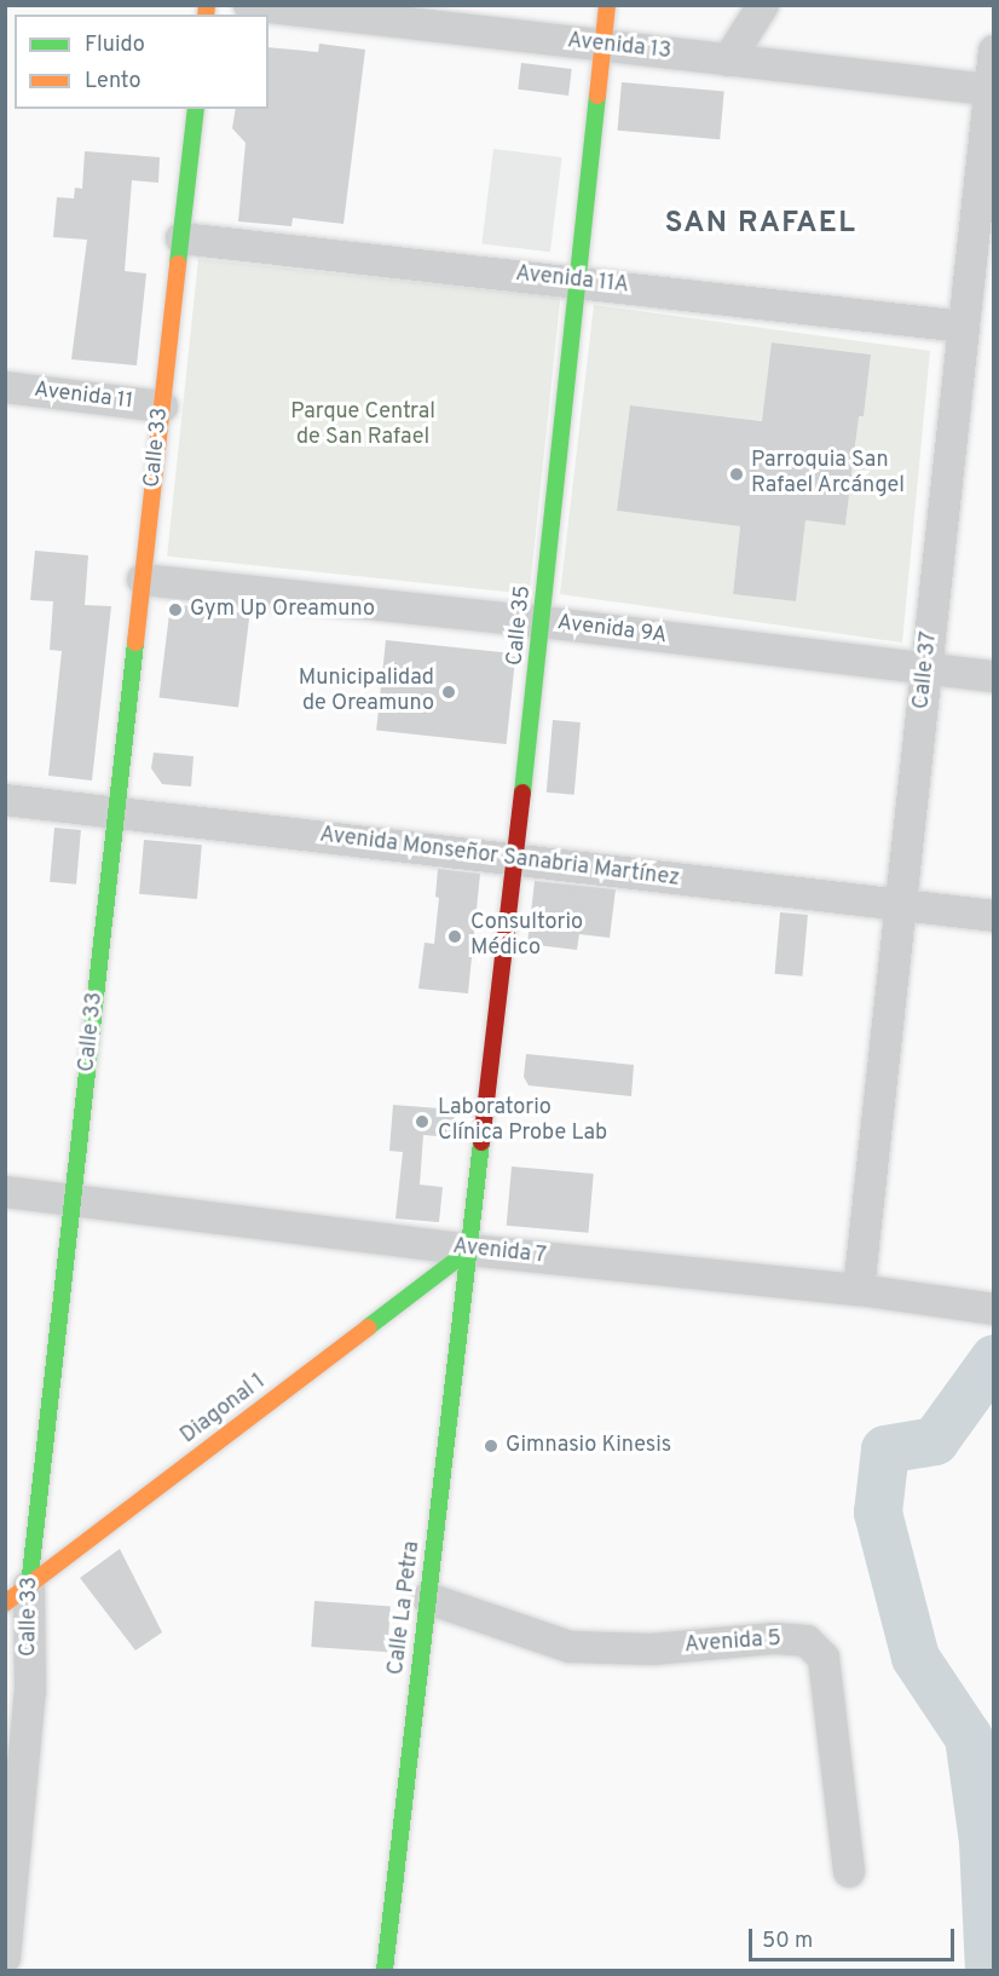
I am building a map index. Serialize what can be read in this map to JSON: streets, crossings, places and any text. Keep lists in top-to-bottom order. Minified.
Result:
{"streets":{"main road":["Calle 33","Calle 35","Diagonal 1","Calle La Petra"],"street":["Avenida 13","Avenida 11A","Avenida 11","Avenida 9A","Calle 37","Avenida Monseñor Sanabria Martínez","Avenida 7","Avenida 5"]},"crossings":[["Avenida 13","Calle 35"],["Avenida 13","Calle 37"],["Avenida 11A","Calle 33"],["Avenida 11A","Calle 35"],["Avenida 11A","Calle 37"],["Avenida 11","Calle 33"],["Calle 33","Avenida 9A"],["Calle 33","Avenida Monseñor Sanabria Martínez"],["Calle 33","Avenida 7"],["Calle 33","Diagonal 1"],["Calle 35","Avenida 9A"],["Calle 35","Avenida Monseñor Sanabria Martínez"],["Calle 35","Avenida 7"],["Calle 35","Diagonal 1"],["Calle 35","Calle La Petra"],["Avenida 9A","Calle 37"],["Calle 37","Avenida Monseñor Sanabria Martínez"],["Calle 37","Avenida 7"],["Avenida 7","Diagonal 1"],["Avenida 7","Calle La Petra"],["Diagonal 1","Calle La Petra"],["Calle La Petra","Avenida 5"]],"districts":["SAN RAFAEL"],"parks":["Parque Central de San Rafael"],"places":["Parroquia San Rafael Arcángel","Gym Up Oreamuno","Municipalidad de Oreamuno","Consultorio Médico","Laboratorio Clínica Probe Lab","Gimnasio Kinesis"],"legend":["Fluido","Lento"],"scale_bar":"50 m"}
